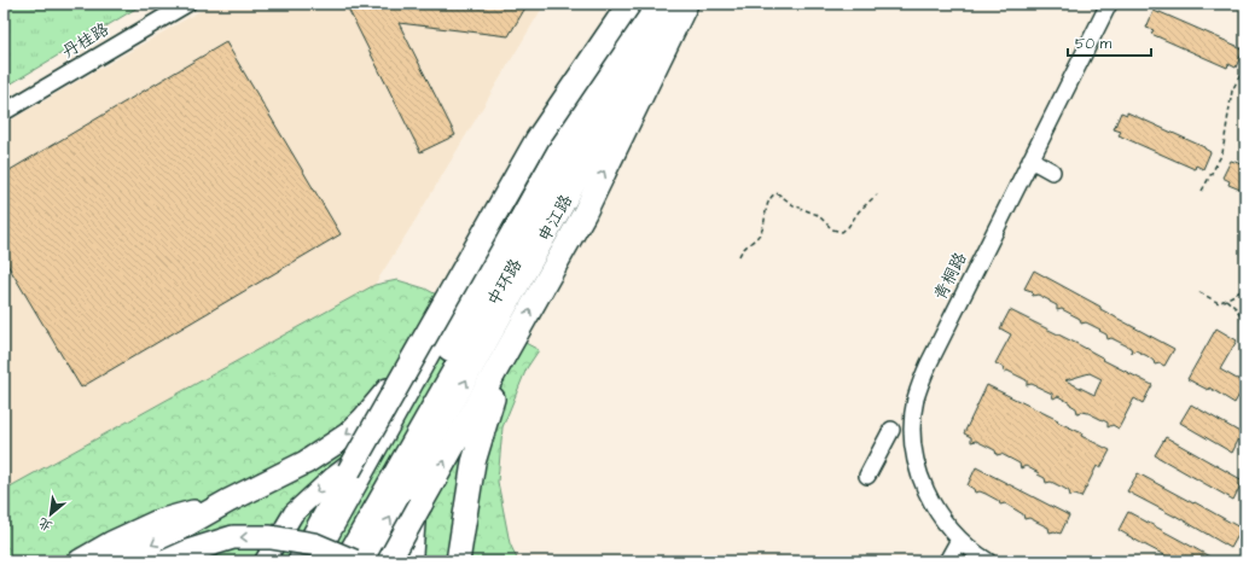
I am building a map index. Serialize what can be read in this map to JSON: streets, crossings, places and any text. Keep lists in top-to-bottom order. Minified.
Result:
{"streets":{"highway":["中环路"],"main road":["申江路"],"street":["丹桂路","青桐路"]},"scale_bar":"50 m","north":"bottom left"}
